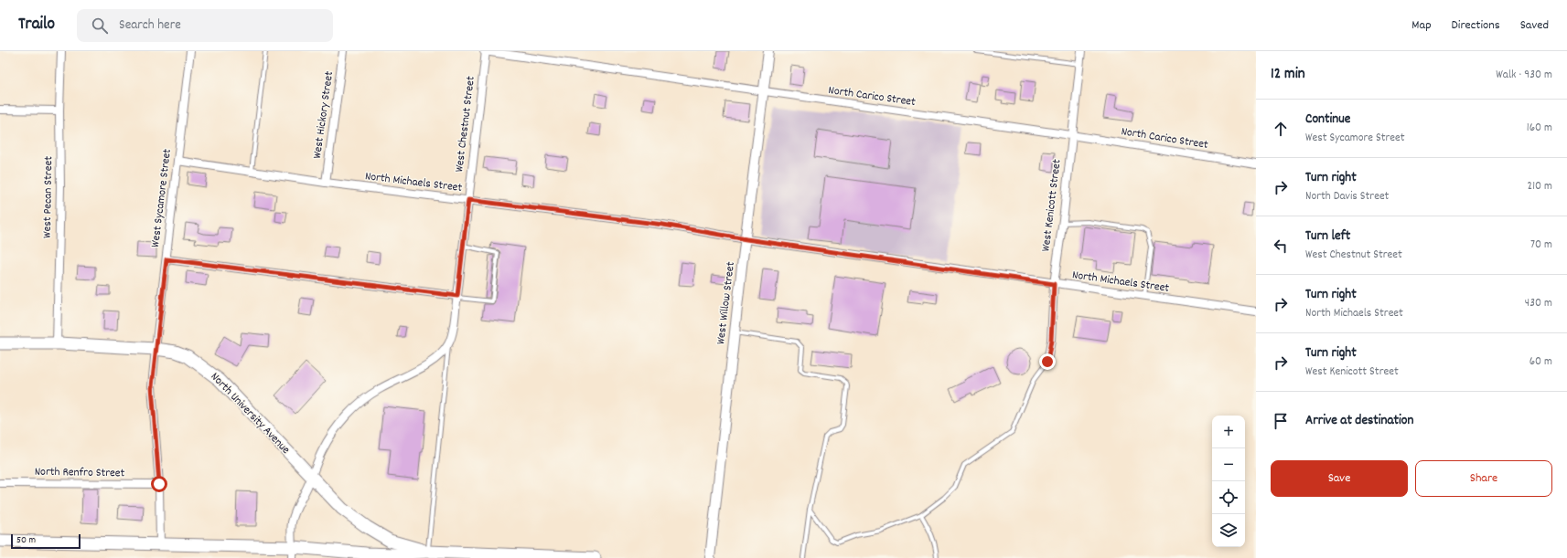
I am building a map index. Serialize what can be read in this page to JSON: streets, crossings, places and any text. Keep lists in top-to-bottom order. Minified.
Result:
{"streets":{"main road":["North University Avenue"],"street":["North Carico Street","West Hickory Street","West Chestnut Street","North Michaels Street","West Pecan Street","West Sycamore Street","West Kenicott Street","West Willow Street","North Renfro Street"]},"crossings":[["North Carico Street","West Chestnut Street"],["North Carico Street","West Kenicott Street"],["North Carico Street","West Willow Street"],["West Hickory Street","North Michaels Street"],["West Chestnut Street","North Michaels Street"],["West Chestnut Street","North University Avenue"],["North Michaels Street","West Sycamore Street"],["North Michaels Street","West Kenicott Street"],["North Michaels Street","West Willow Street"],["West Pecan Street","North University Avenue"],["West Sycamore Street","North University Avenue"],["West Sycamore Street","North Renfro Street"]],"scale_bar":"50 m","page":{"header":"Trailo","search":"Search here","nav":["Map","Directions","Saved"],"heading":["12 min","Walk · 930 m"],"list":[["Continue","West Sycamore Street","160 m"],["Turn right","North Davis Street","210 m"],["Turn left","West Chestnut Street","70 m"],["Turn right","North Michaels Street","430 m"],["Turn right","West Kenicott Street","60 m"],"Arrive at destination"],"map_buttons":["+","−"],"buttons":["Save","Share"],"scale":"50 m"}}
